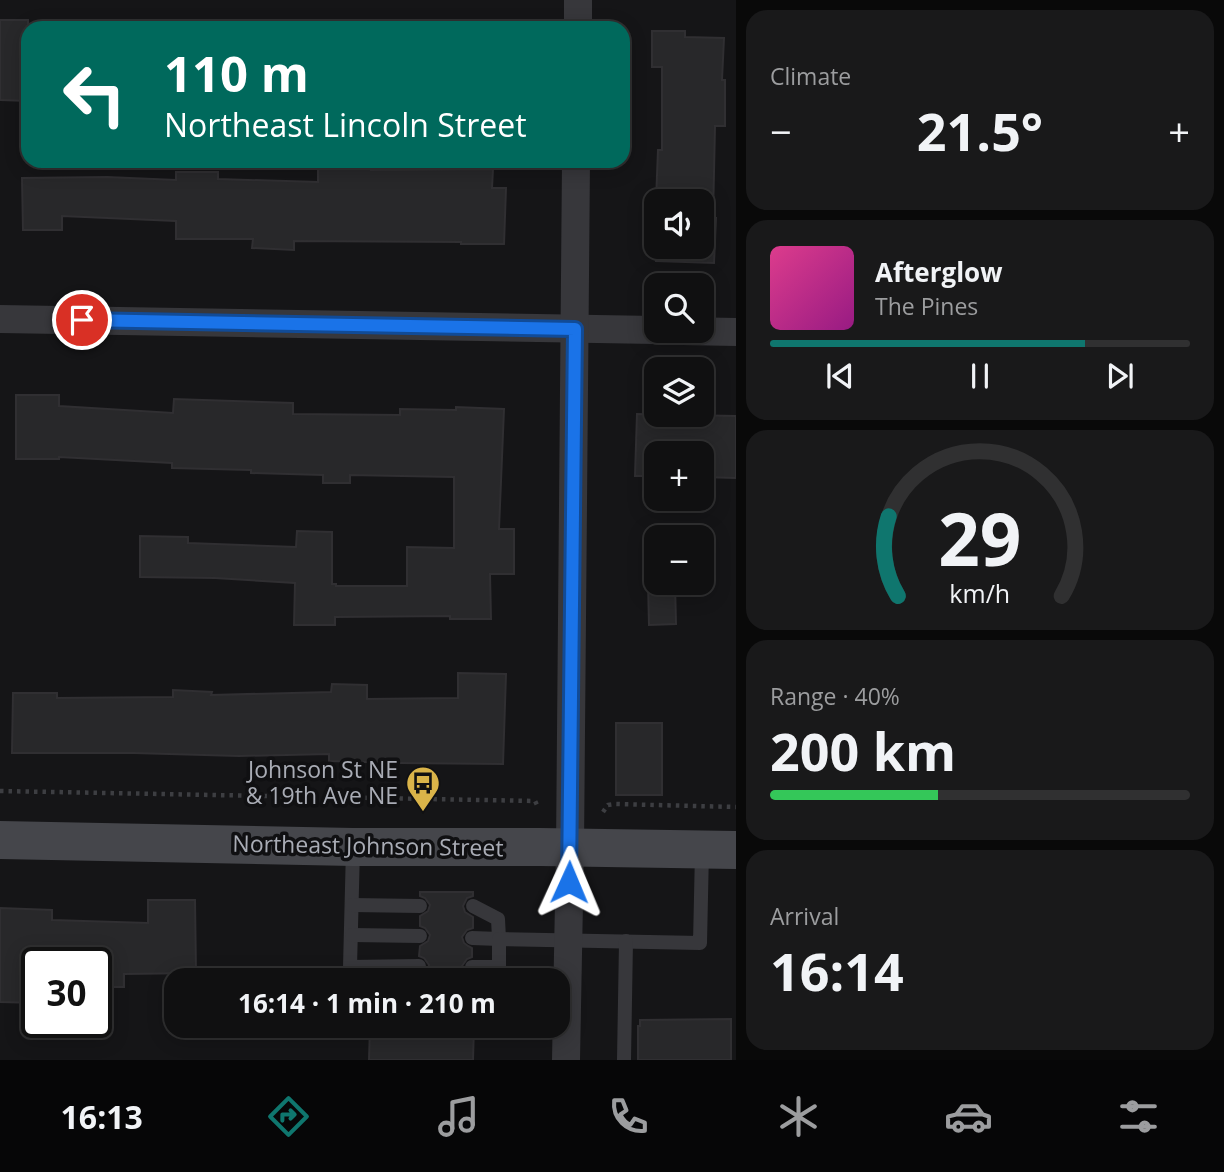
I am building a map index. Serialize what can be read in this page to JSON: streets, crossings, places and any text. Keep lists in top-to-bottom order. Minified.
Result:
{"streets":{"main road":["Northeast Johnson Street"]},"places":{"bus stop":["Johnson St NE & 19th Ave NE"]},"page":{"tile":["Climate",["Range · 40%","200 km"],["Arrival","16:14"]],"turn":["110 m","Northeast Lincoln Street"],"heat":["−","21.5°","+"],"map_buttons":["+","−"],"song":["Afterglow","The Pines"],"limit":"30","trip":"16:14 · 1 min · 210 m","tabs":"16:13","gauge":["29","km/h"]}}
